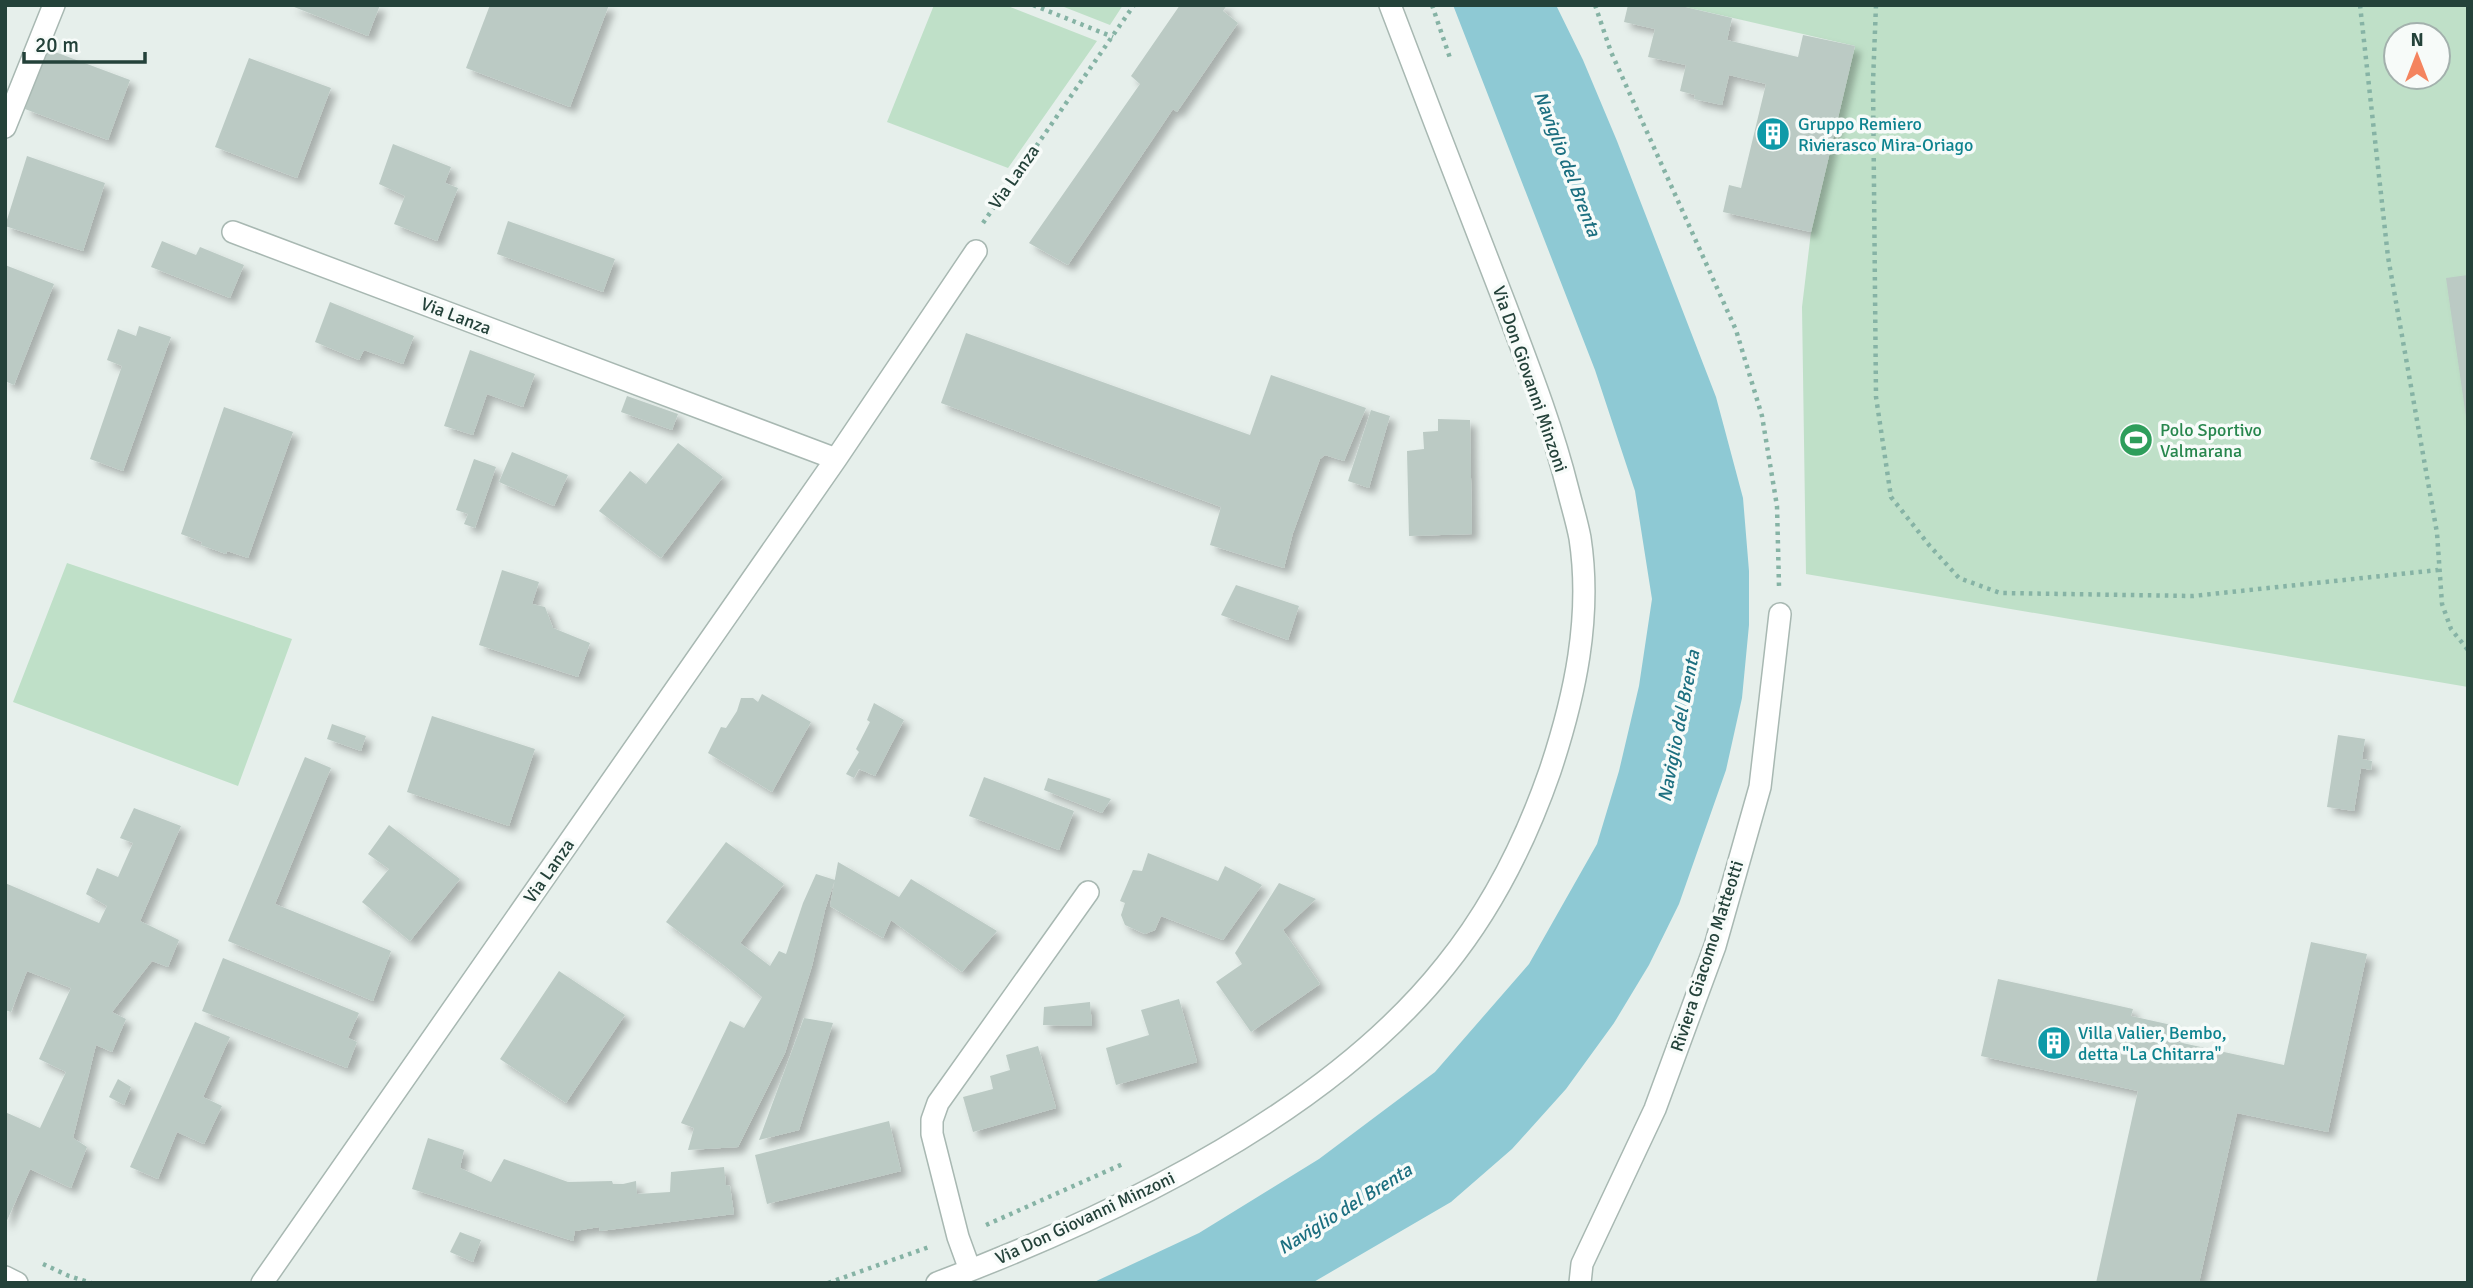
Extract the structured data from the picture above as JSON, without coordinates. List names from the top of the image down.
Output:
{
  "streets": {
    "street": ["Via Lanza", "Via Don Giovanni Minzoni", "Riviera Giacomo Matteotti"]
  },
  "water": ["Naviglio del Brenta"],
  "places": {
    "building": ["Gruppo Remiero Rivierasco Mira-Oriago", "Villa Valier, Bembo, detta \"La Chitarra\""],
    "sports": ["Polo Sportivo Valmarana"]
  },
  "scale_bar": "20 m",
  "north": "top"
}
